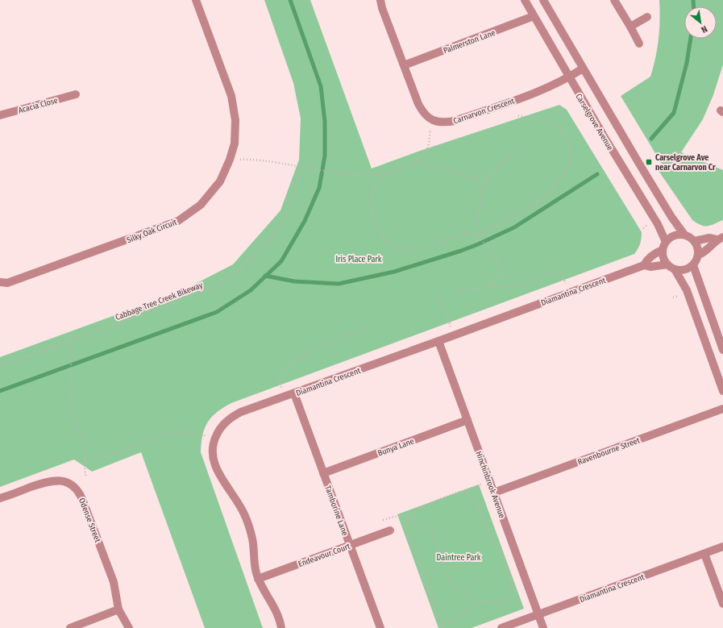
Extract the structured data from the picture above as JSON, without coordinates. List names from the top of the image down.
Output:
{
  "streets": {
    "street": [
      "Palmerston Lane",
      "Acacia Close",
      "Carnarvon Crescent",
      "Carselgrove Avenue",
      "Silky Oak Circuit",
      "Diamantina Crescent",
      "Bunya Lane",
      "Ravenbourne Street",
      "Hinchinbrook Avenue",
      "Tamborine Lane",
      "Odense Street",
      "Endeavour Court"
    ],
    "path": ["Cabbage Tree Creek Bikeway"]
  },
  "crossings": [
    ["Palmerston Lane", "Carselgrove Avenue"],
    ["Carnarvon Crescent", "Carselgrove Avenue"],
    ["Carselgrove Avenue", "Diamantina Crescent"],
    ["Diamantina Crescent", "Hinchinbrook Avenue"],
    ["Diamantina Crescent", "Tamborine Lane"],
    ["Diamantina Crescent", "Endeavour Court"],
    ["Bunya Lane", "Hinchinbrook Avenue"],
    ["Bunya Lane", "Tamborine Lane"],
    ["Ravenbourne Street", "Hinchinbrook Avenue"],
    ["Tamborine Lane", "Endeavour Court"]
  ],
  "parks": ["Iris Place Park", "Daintree Park"],
  "places": {
    "transit": ["Carselgrove Ave near Carnarvon Cr"]
  },
  "north": "bottom right"
}
